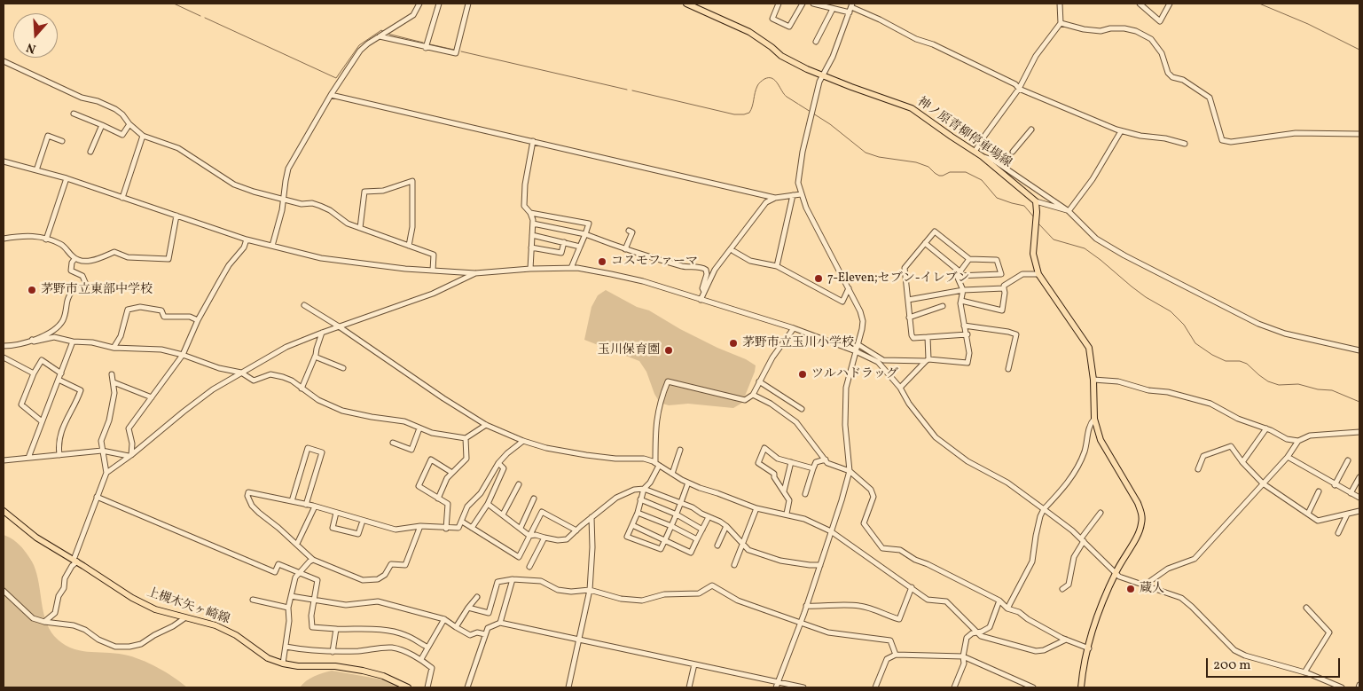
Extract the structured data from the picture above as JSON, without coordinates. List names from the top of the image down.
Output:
{
  "streets": {
    "main road": ["神ノ原青柳停車場線", "上槻木矢ヶ崎線"]
  },
  "places": [
    "コスモファーマ",
    "7-Eleven;セブン-イレブン",
    "茅野市立東部中学校",
    "茅野市立玉川小学校",
    "玉川保育園",
    "ツルハドラッグ",
    "蔵人"
  ],
  "scale_bar": "200 m",
  "north": "bottom"
}
